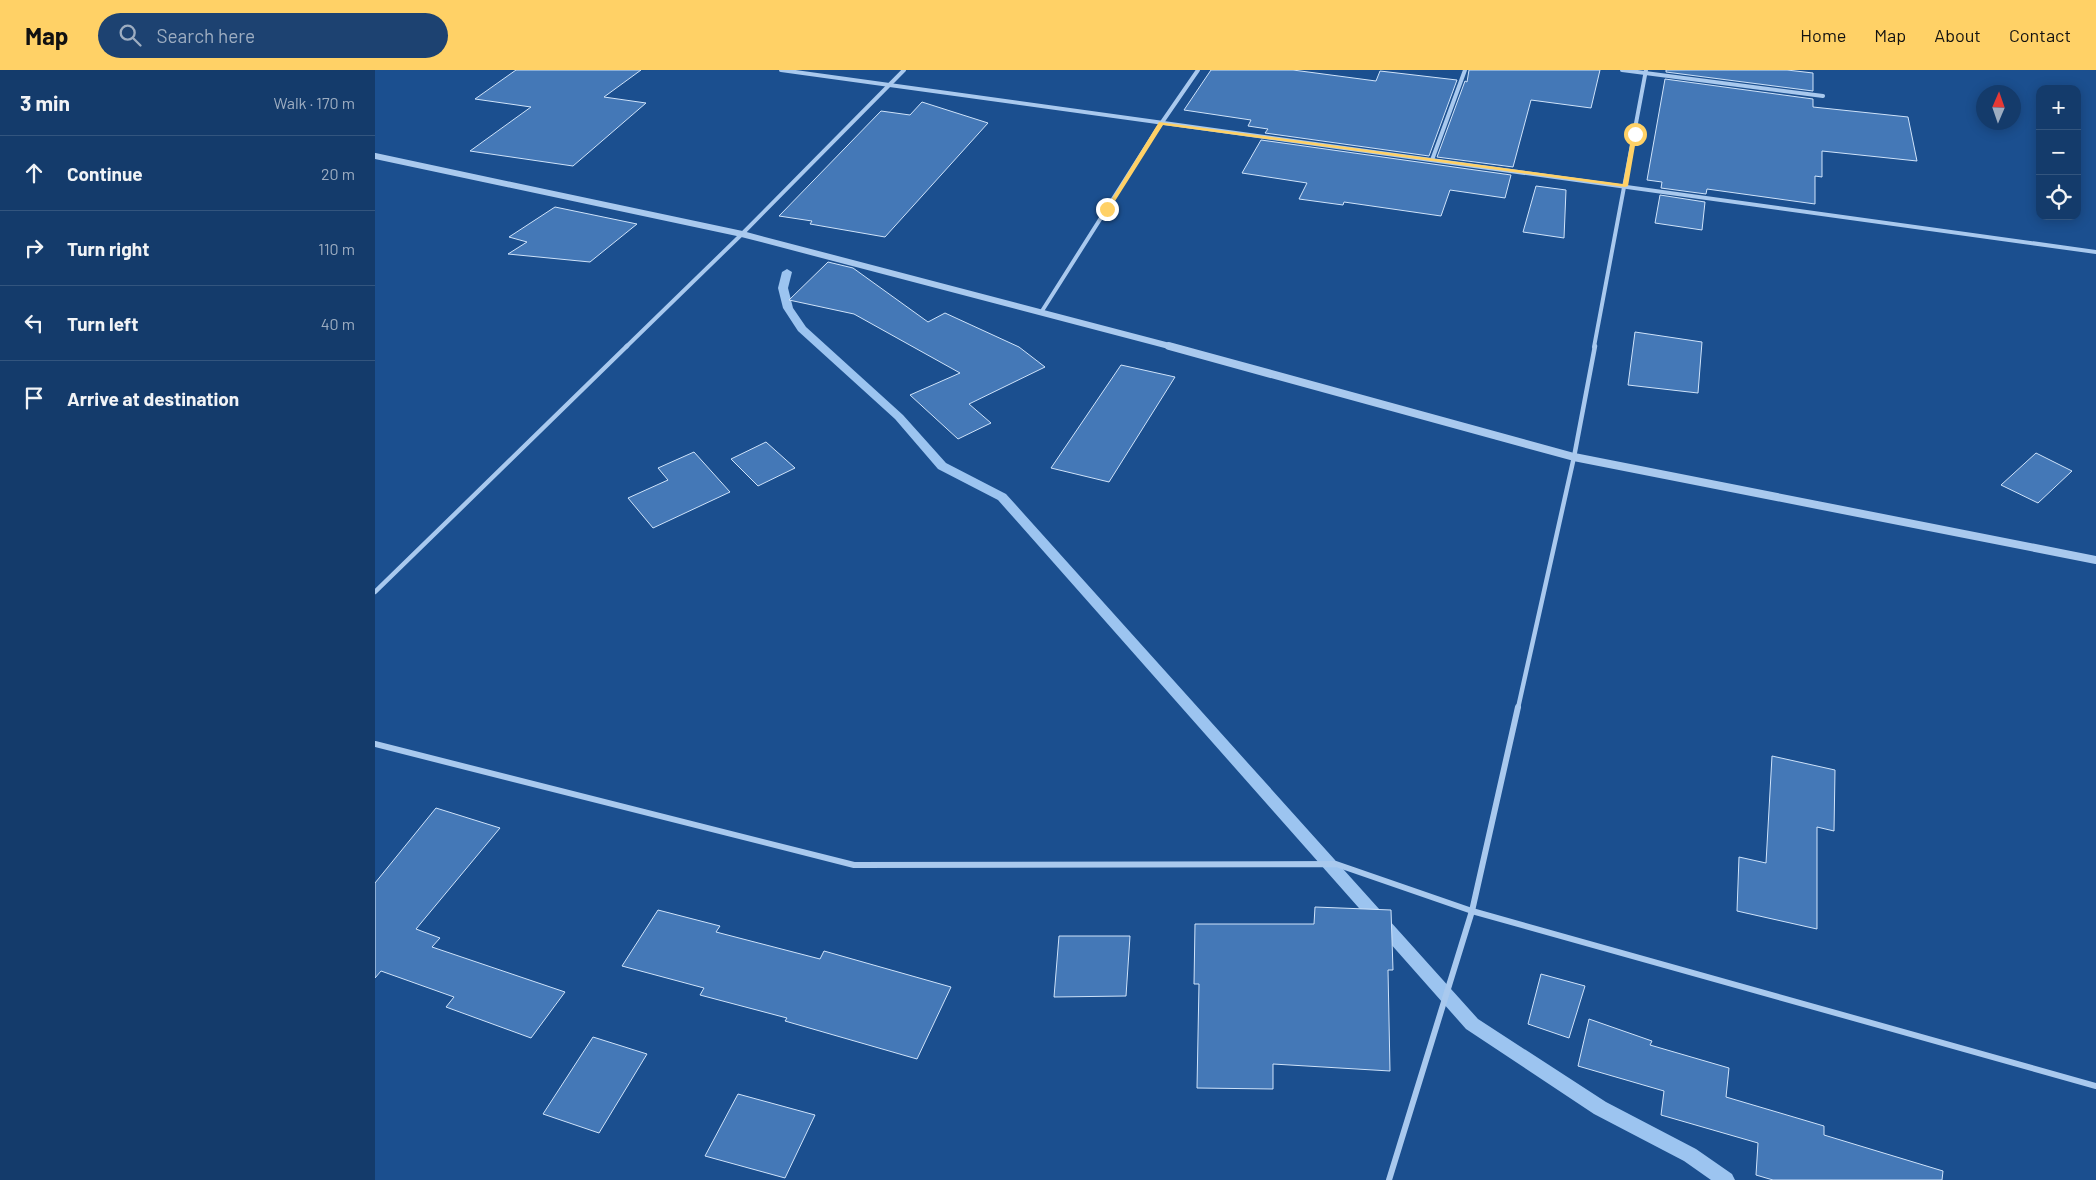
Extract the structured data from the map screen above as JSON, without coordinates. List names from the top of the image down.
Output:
{
  "north": "top",
  "page": {
    "header": "Map",
    "search": "Search here",
    "nav": [
      "Home",
      "Map",
      "About",
      "Contact"
    ],
    "heading": ["3 min", "Walk · 170 m"],
    "map_buttons": ["+", "−"],
    "list": [
      ["Continue", "20 m"],
      ["Turn right", "110 m"],
      ["Turn left", "40 m"],
      "Arrive at destination"
    ]
  }
}
